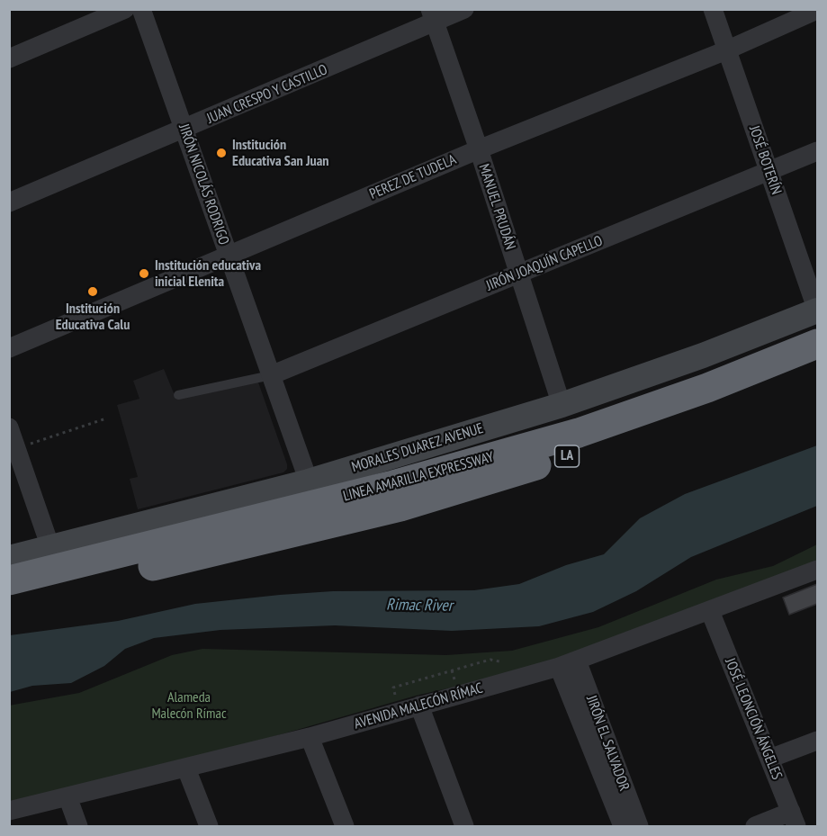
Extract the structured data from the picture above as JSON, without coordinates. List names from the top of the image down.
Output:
{
  "streets": {
    "highway": ["LA", "LINEA AMARILLA EXPRESSWAY"],
    "main road": ["MORALES DUAREZ AVENUE"],
    "street": [
      "JUAN CRESPO Y CASTILLO",
      "JOSÉ BOTERÍN",
      "PEREZ DE TUDELA",
      "JIRÓN NICOLÁS RODRIGO",
      "MANUEL PRUDÁN",
      "JIRÓN JOAQUÍN CAPELLO",
      "AVENIDA MALECÓN RÍMAC",
      "JOSÉ LEONCIÓN ÁNGELES",
      "JIRÓN EL SALVADOR"
    ]
  },
  "crossings": [
    ["JUAN CRESPO Y CASTILLO", "JIRÓN NICOLÁS RODRIGO"],
    ["JUAN CRESPO Y CASTILLO", "MANUEL PRUDÁN"],
    ["JOSÉ BOTERÍN", "PEREZ DE TUDELA"],
    ["JOSÉ BOTERÍN", "JIRÓN JOAQUÍN CAPELLO"],
    ["JOSÉ BOTERÍN", "MORALES DUAREZ AVENUE"],
    ["PEREZ DE TUDELA", "JIRÓN NICOLÁS RODRIGO"],
    ["PEREZ DE TUDELA", "MANUEL PRUDÁN"],
    ["JIRÓN NICOLÁS RODRIGO", "JIRÓN JOAQUÍN CAPELLO"],
    ["JIRÓN NICOLÁS RODRIGO", "MORALES DUAREZ AVENUE"],
    ["MANUEL PRUDÁN", "JIRÓN JOAQUÍN CAPELLO"],
    ["MANUEL PRUDÁN", "MORALES DUAREZ AVENUE"],
    ["AVENIDA MALECÓN RÍMAC", "JOSÉ LEONCIÓN ÁNGELES"],
    ["AVENIDA MALECÓN RÍMAC", "JIRÓN EL SALVADOR"]
  ],
  "water": ["Rimac River"],
  "parks": ["Alameda Malecón Rímac"],
  "places": ["Institución Educativa San Juan", "Institución educativa inicial Elenita", "Institución Educativa Calu"]
}
